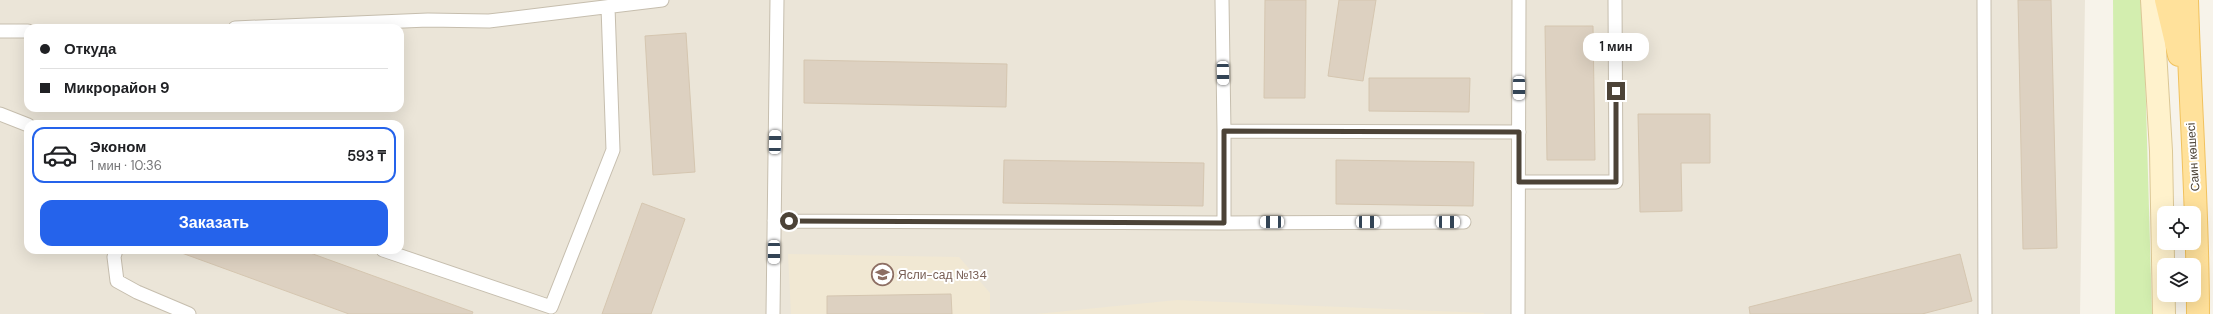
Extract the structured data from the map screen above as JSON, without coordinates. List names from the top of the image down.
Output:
{
  "streets": {
    "main road": ["Саин көшесі"]
  },
  "places": {
    "school or university": ["Ясли-сад №134"]
  },
  "page": {
    "banner": ["Откуда", "Микрорайон 9"],
    "bubble": "1 мин",
    "list": [
      {
        "name": "Эконом",
        "note": "1 мин · 10:36",
        "value": "593 ₸"
      }
    ],
    "buttons": "Заказать"
  }
}
